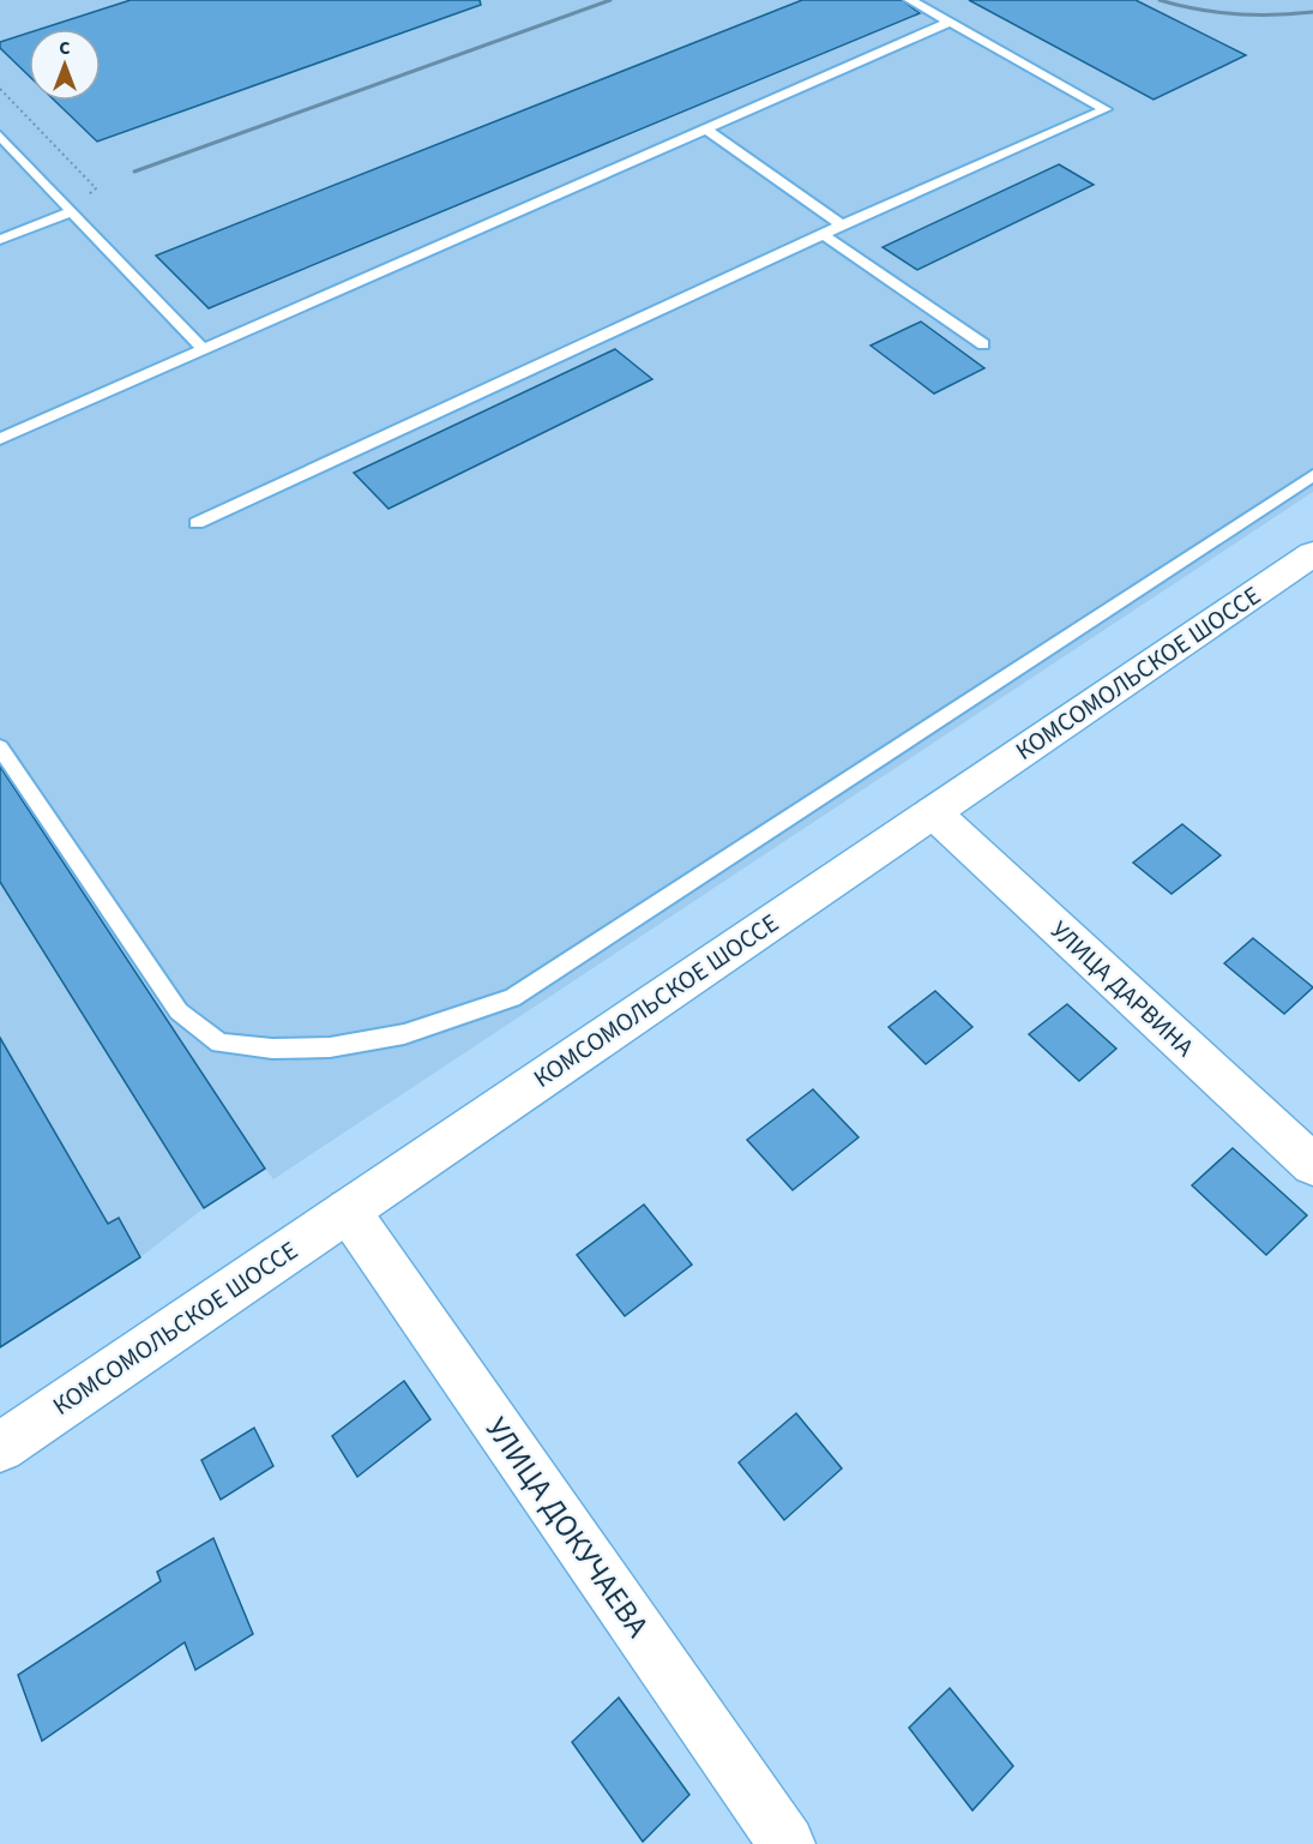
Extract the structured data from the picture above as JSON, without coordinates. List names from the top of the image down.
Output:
{
  "streets": {
    "main road": ["КОМСОМОЛЬСКОЕ ШОССЕ", "УЛИЦА ДАРВИНА", "УЛИЦА ДОКУЧАЕВА"]
  },
  "crossings": [
    ["КОМСОМОЛЬСКОЕ ШОССЕ", "УЛИЦА ДАРВИНА"],
    ["КОМСОМОЛЬСКОЕ ШОССЕ", "УЛИЦА ДОКУЧАЕВА"]
  ],
  "north": "top"
}
